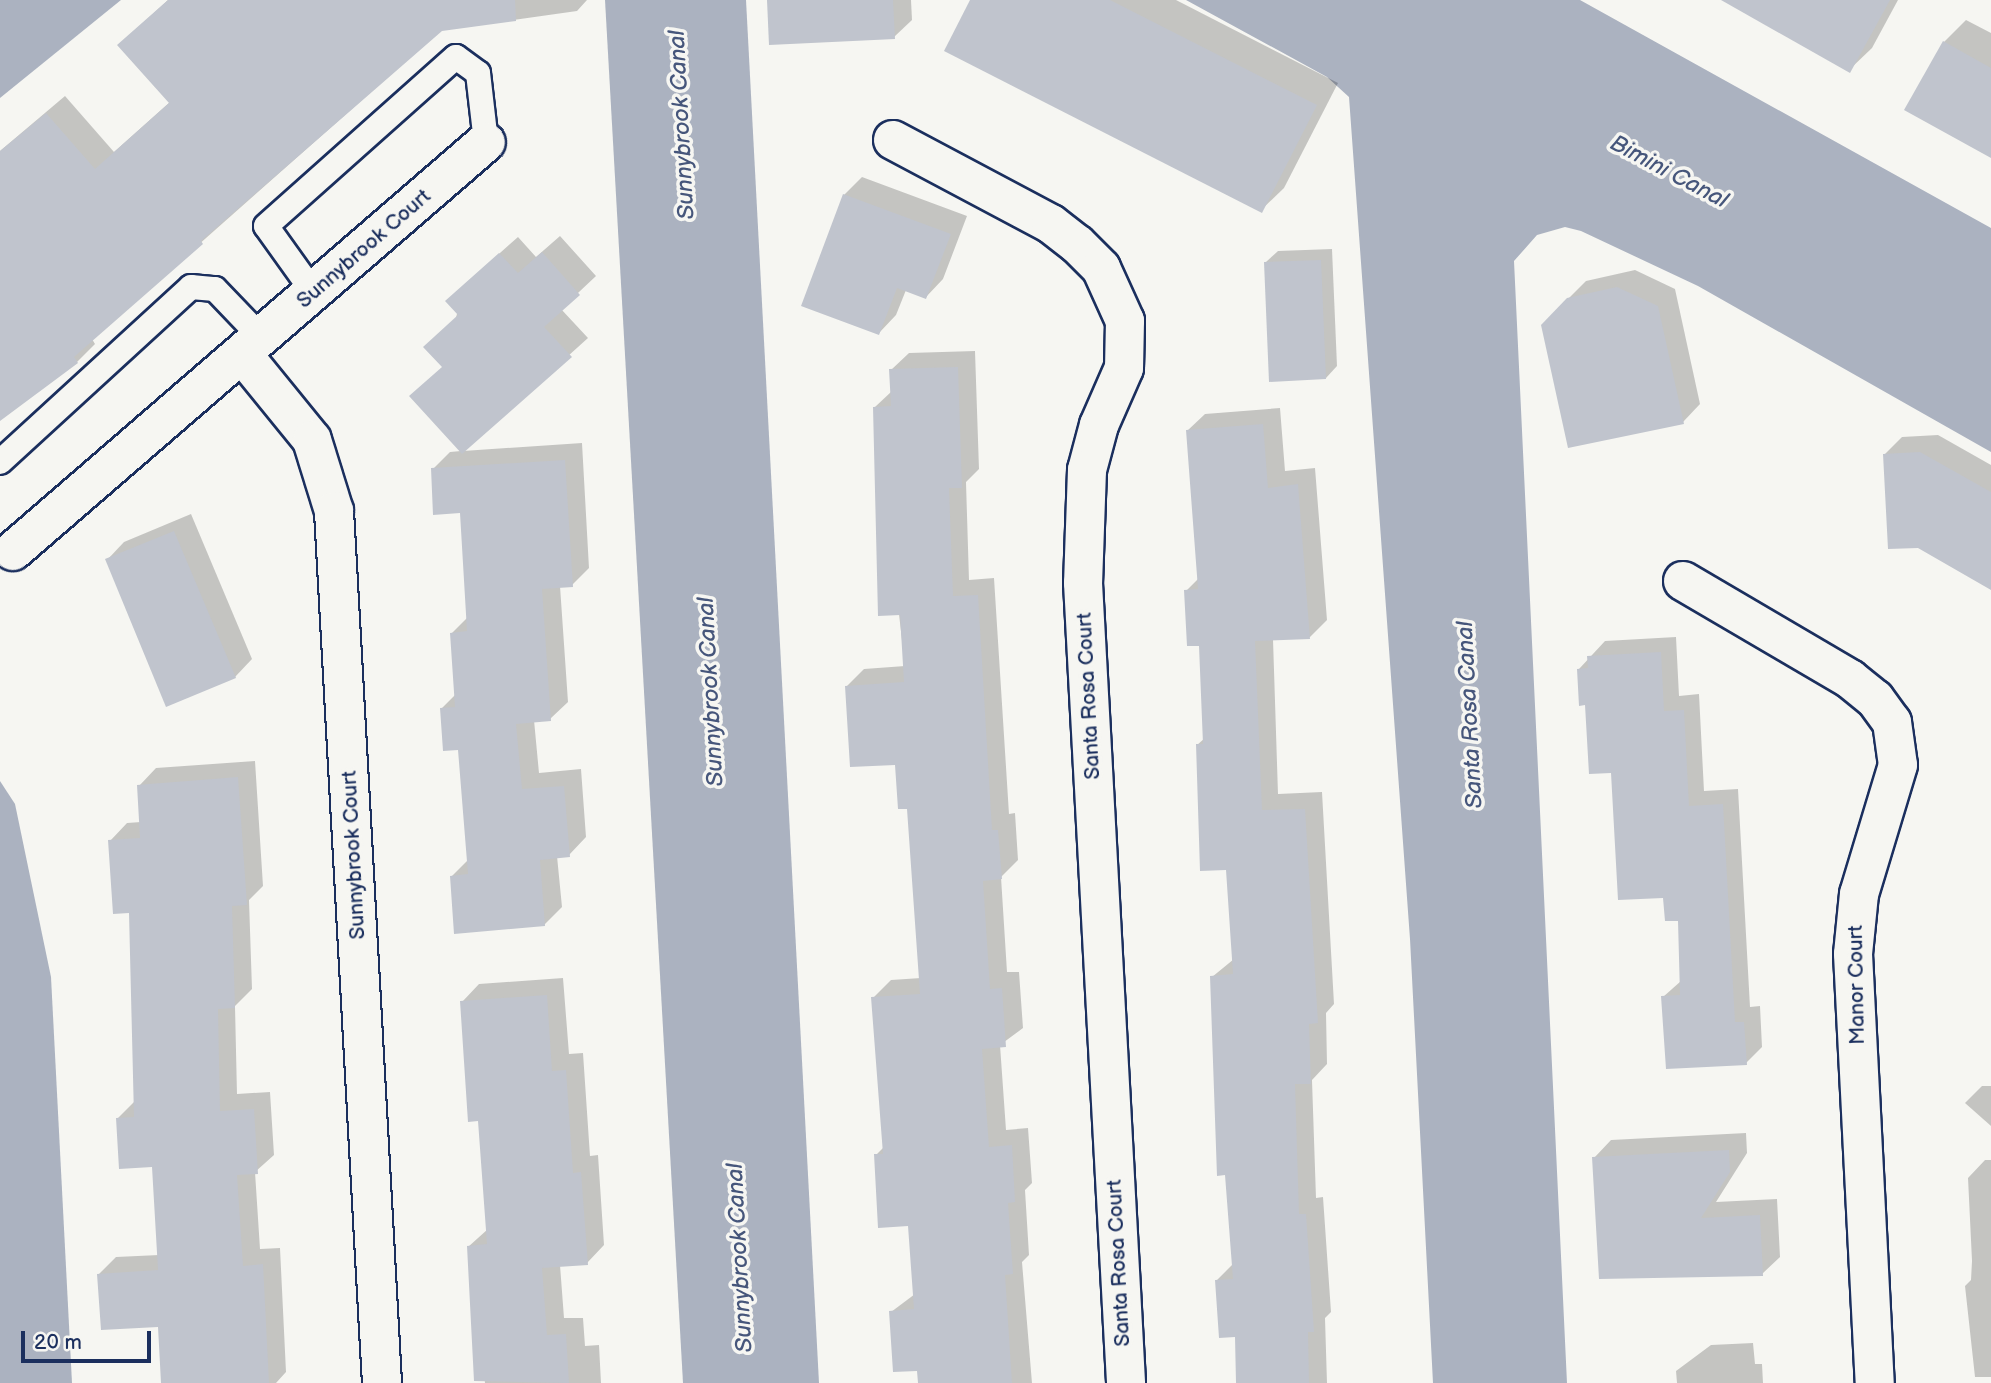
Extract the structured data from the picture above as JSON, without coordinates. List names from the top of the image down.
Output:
{
  "streets": {
    "street": ["Sunnybrook Court", "Santa Rosa Court", "Manor Court"]
  },
  "water": ["Sunnybrook Canal", "Bimini Canal", "Santa Rosa Canal"],
  "scale_bar": "20 m"
}
